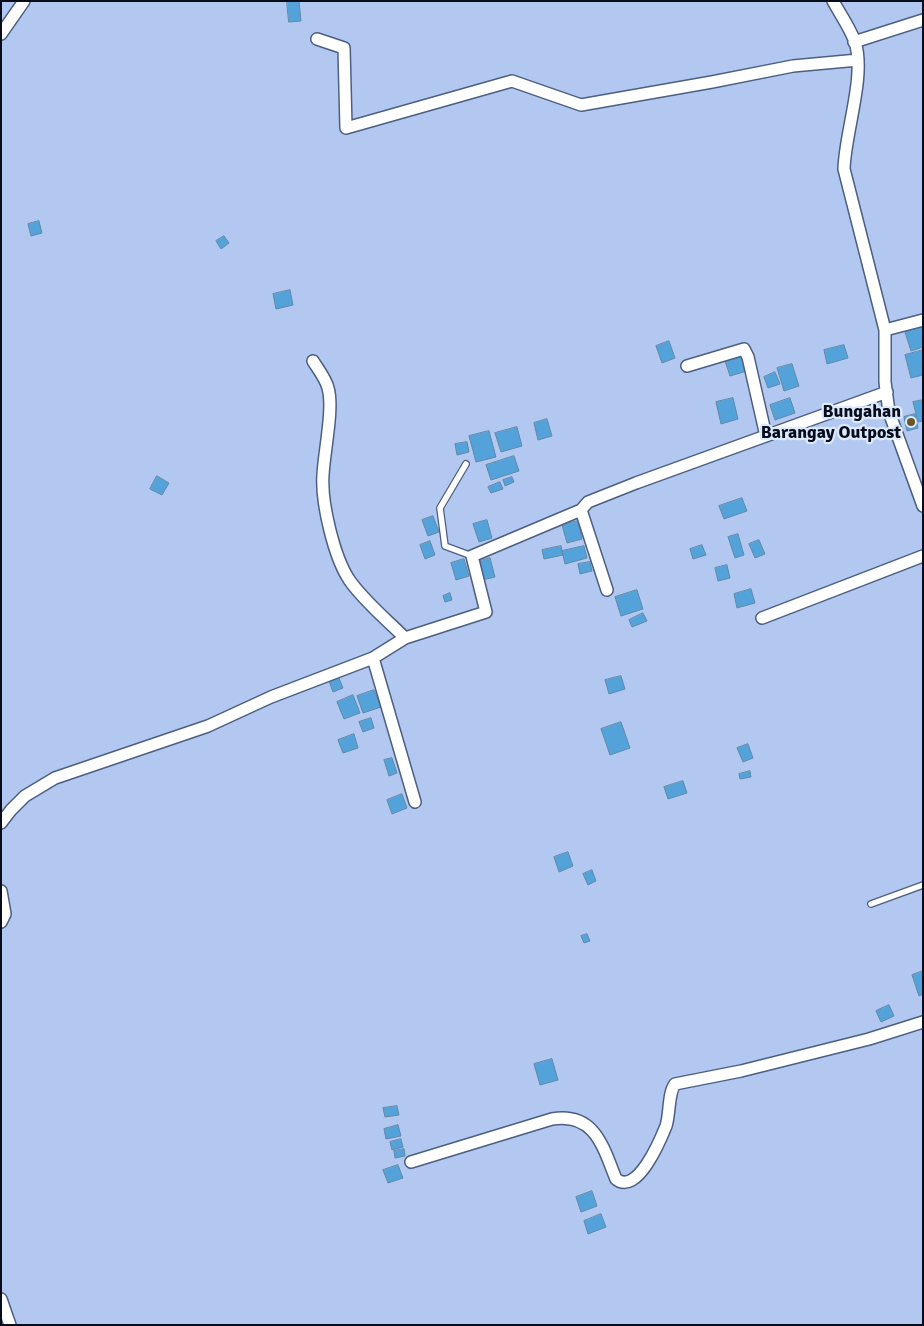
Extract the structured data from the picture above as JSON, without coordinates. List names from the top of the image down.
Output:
{
  "places": ["Bungahan Barangay Outpost"]
}
